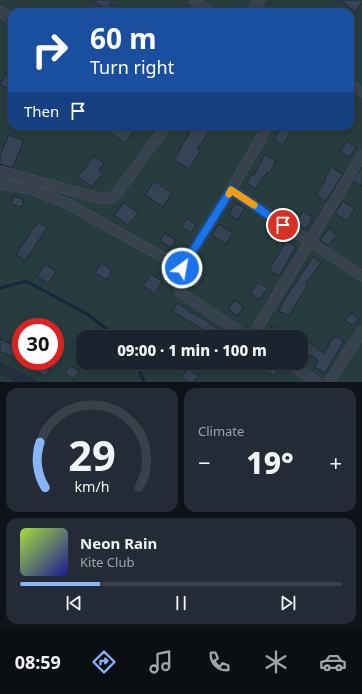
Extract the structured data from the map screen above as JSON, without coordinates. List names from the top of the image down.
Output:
{
  "page": {
    "turn": ["60 m", "Turn right"],
    "then": "Then",
    "limit": "30",
    "trip": "09:00 · 1 min · 100 m",
    "tile": "Climate",
    "heat": ["−", "19°", "+"],
    "song": ["Neon Rain", "Kite Club"],
    "tabs": "08:59",
    "gauge": ["29", "km/h"]
  }
}
